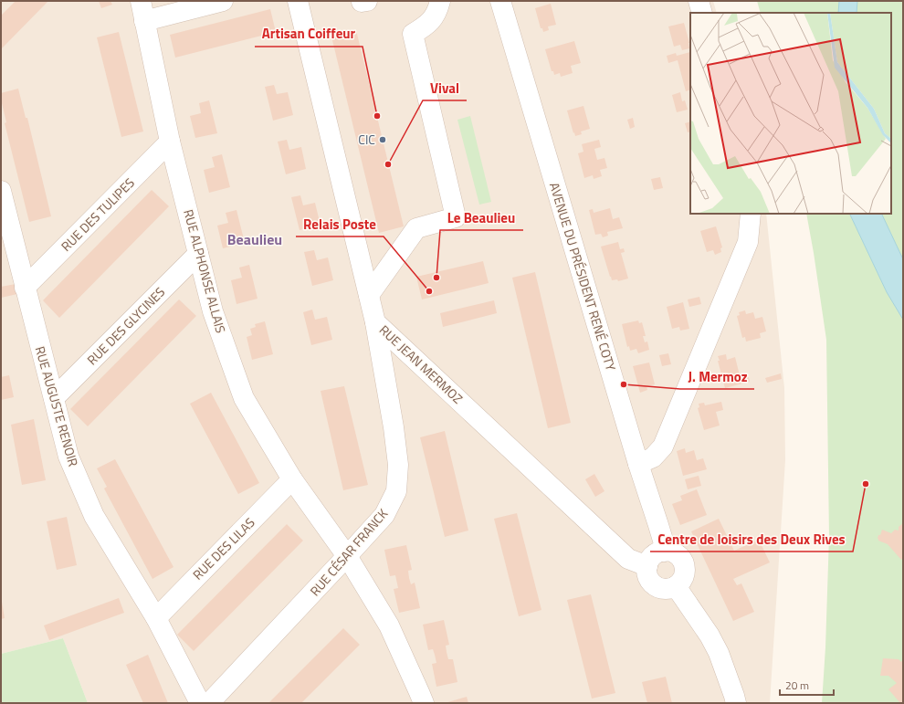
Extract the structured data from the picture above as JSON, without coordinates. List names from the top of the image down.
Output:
{
  "streets": {
    "street": [
      "RUE DES TULIPES",
      "RUE ALPHONSE ALLAIS",
      "AVENUE DU PRÉSIDENT RENÉ COTY",
      "RUE DES GLYCINES",
      "RUE JEAN MERMOZ",
      "RUE AUGUSTE RENOIR",
      "RUE DES LILAS",
      "RUE CÉSAR FRANCK"
    ]
  },
  "crossings": [
    ["RUE DES TULIPES", "RUE ALPHONSE ALLAIS"],
    ["RUE DES TULIPES", "RUE AUGUSTE RENOIR"],
    ["RUE ALPHONSE ALLAIS", "RUE DES GLYCINES"],
    ["RUE ALPHONSE ALLAIS", "RUE DES LILAS"],
    ["RUE ALPHONSE ALLAIS", "RUE CÉSAR FRANCK"],
    ["AVENUE DU PRÉSIDENT RENÉ COTY", "RUE JEAN MERMOZ"],
    ["RUE DES GLYCINES", "RUE AUGUSTE RENOIR"],
    ["RUE JEAN MERMOZ", "RUE CÉSAR FRANCK"],
    ["RUE AUGUSTE RENOIR", "RUE DES LILAS"]
  ],
  "districts": ["Beaulieu"],
  "places": [
    "Artisan Coiffeur",
    "CIC",
    "Vival",
    "Le Beaulieu",
    "Relais Poste",
    "J. Mermoz",
    "Centre de loisirs des Deux Rives"
  ],
  "scale_bar": "20 m"
}
